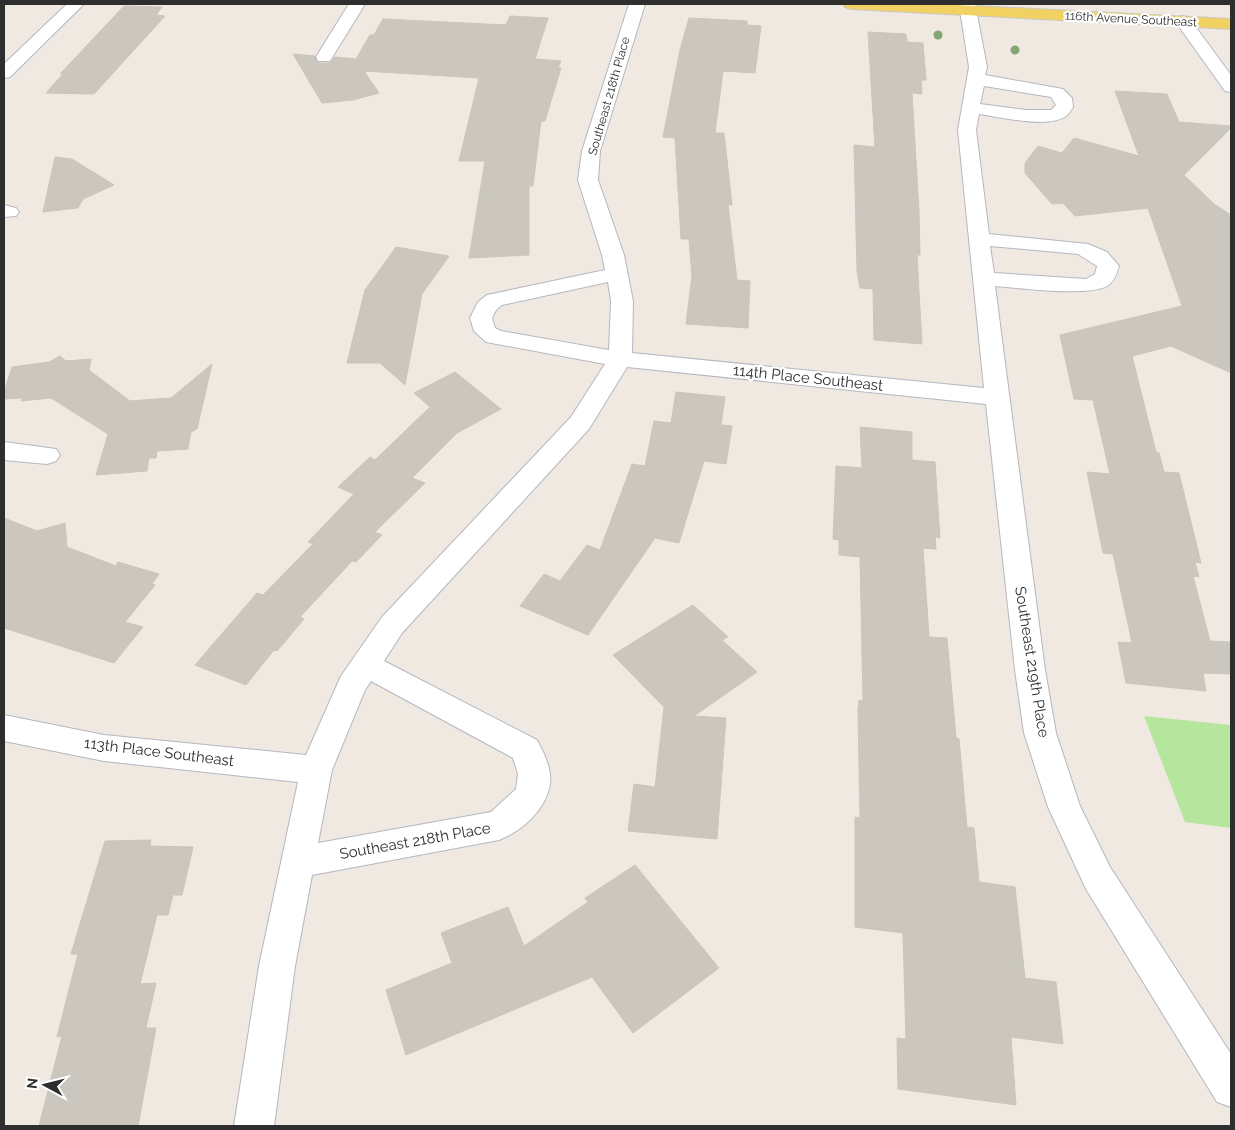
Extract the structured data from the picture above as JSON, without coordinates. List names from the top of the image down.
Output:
{
  "streets": {
    "main road": ["116th Avenue Southeast"],
    "street": [
      "Southeast 218th Place",
      "114th Place Southeast",
      "Southeast 219th Place",
      "113th Place Southeast"
    ]
  },
  "crossings": [
    ["116th Avenue Southeast", "Southeast 219th Place"],
    ["Southeast 218th Place", "114th Place Southeast"],
    ["114th Place Southeast", "Southeast 219th Place"]
  ],
  "north": "left"
}
